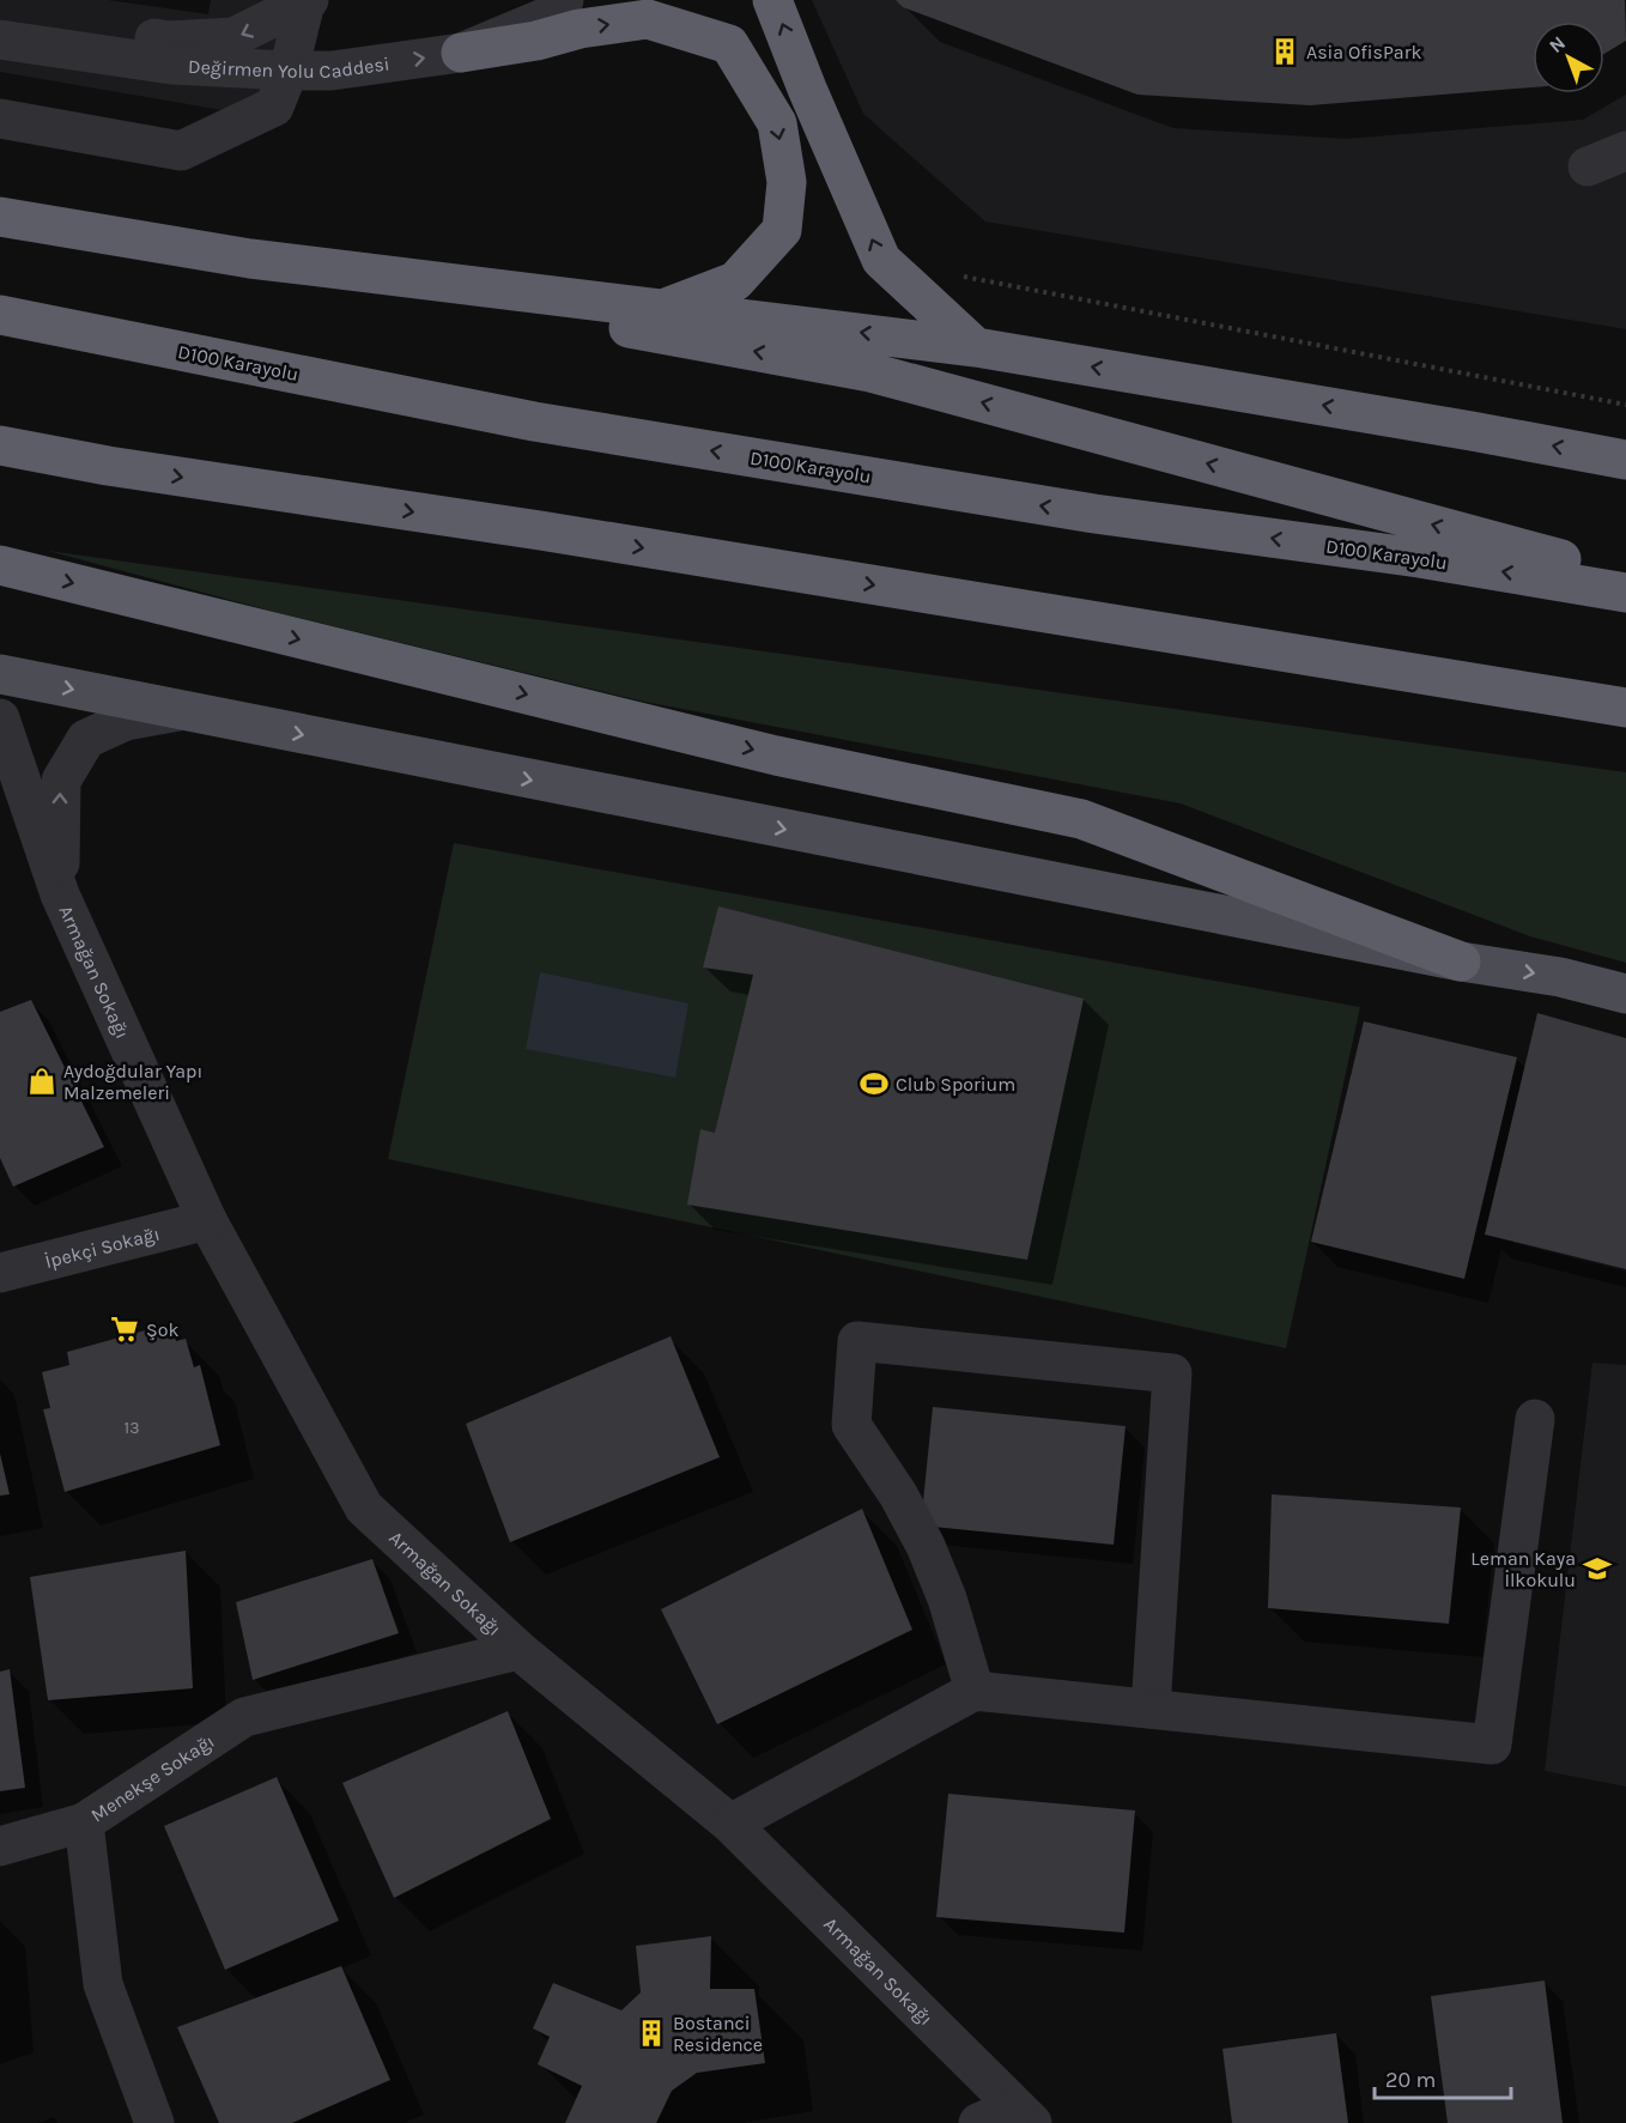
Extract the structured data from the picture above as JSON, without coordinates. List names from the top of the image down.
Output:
{
  "streets": {
    "highway": ["D100 Karayolu"],
    "street": [
      "Değirmen Yolu Caddesi",
      "Armağan Sokağı",
      "İpekçi Sokağı",
      "Menekşe Sokağı"
    ]
  },
  "crossings": [
    ["Armağan Sokağı", "İpekçi Sokağı"],
    ["Armağan Sokağı", "Menekşe Sokağı"]
  ],
  "places": {
    "building": ["Asia OfisPark", "Bostanci Residence"],
    "shop": ["Aydoğdular Yapı Malzemeleri"],
    "sports": ["Club Sporium"],
    "supermarket": ["Şok"],
    "school or university": ["Leman Kaya İlkokulu"]
  },
  "house_numbers": ["13"],
  "scale_bar": "20 m",
  "north": "top left"
}
